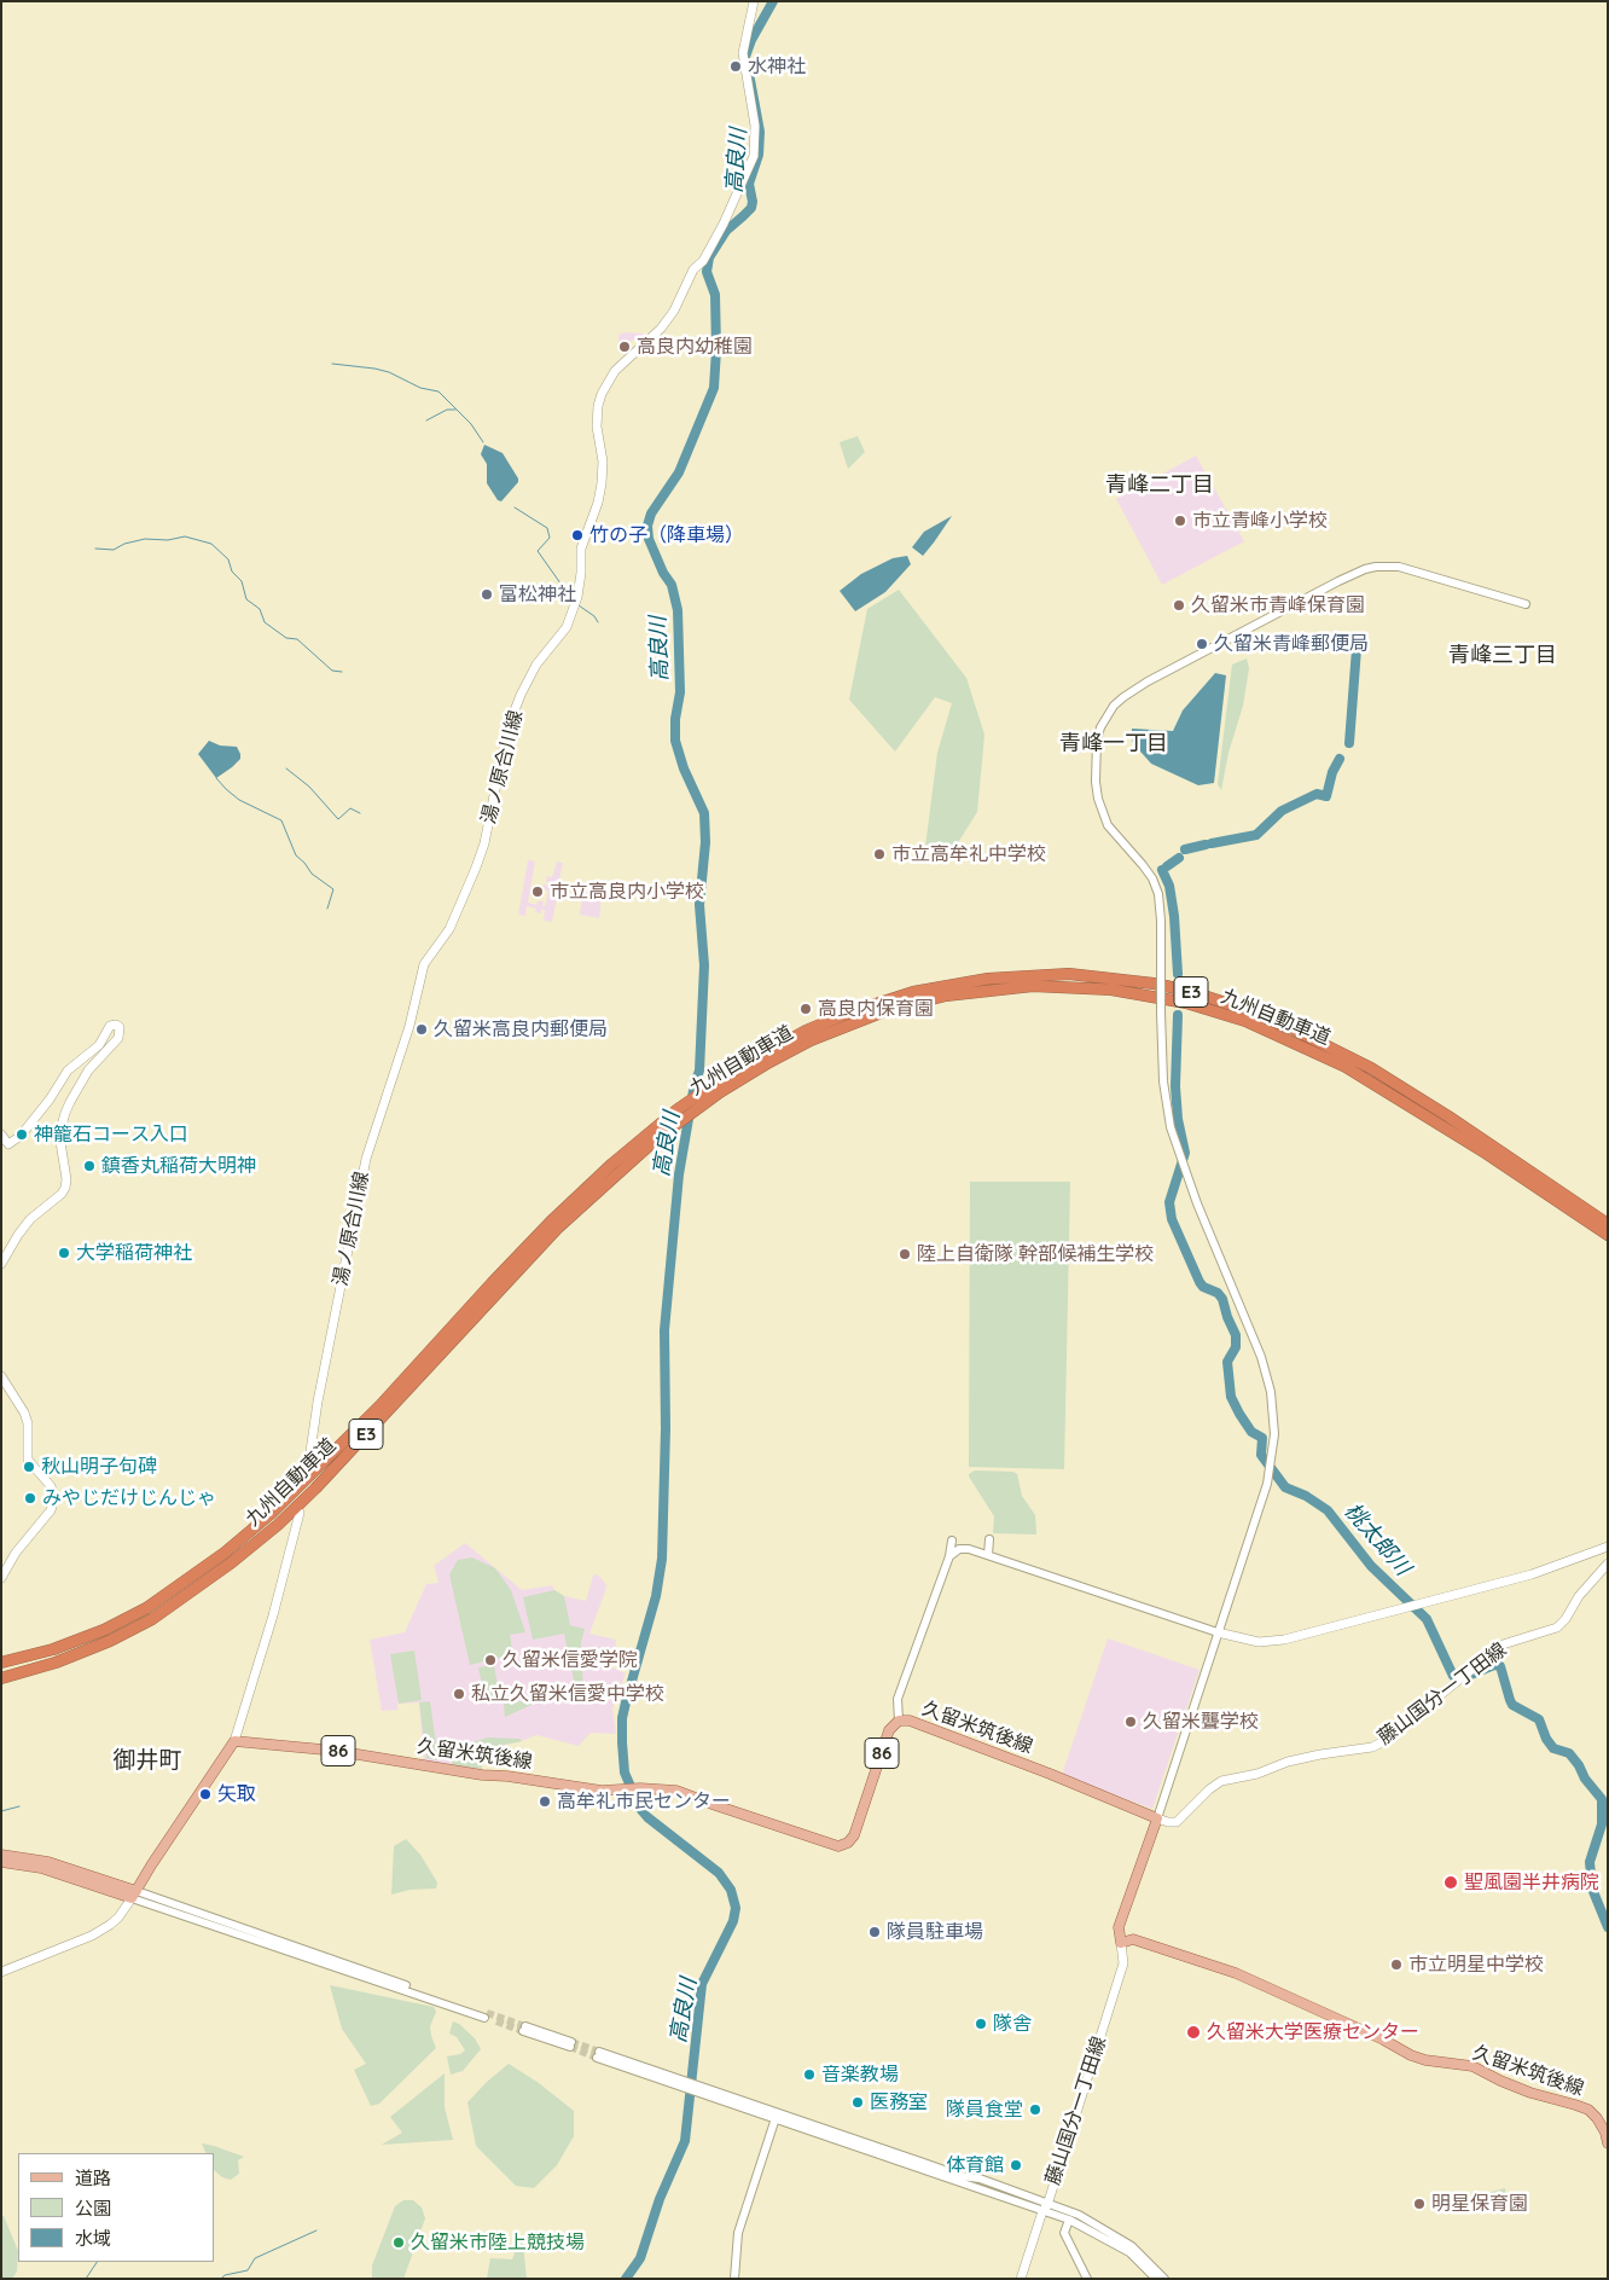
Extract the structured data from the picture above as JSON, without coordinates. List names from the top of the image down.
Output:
{
  "streets": {
    "highway": ["E3", "九州自動車道"],
    "main road": [
      "湯ノ原合川線",
      "藤山国分一丁田線",
      "久留米筑後線",
      "86"
    ]
  },
  "crossings": [
    ["藤山国分一丁田線", "久留米筑後線"]
  ],
  "districts": [
    "青峰二丁目",
    "青峰三丁目",
    "青峰一丁目",
    "御井町"
  ],
  "water": ["高良川", "桃太郎川"],
  "places": [
    "水神社",
    "高良内幼稚園",
    "市立青峰小学校",
    "竹の子（降車場）",
    "富松神社",
    "久留米市青峰保育園",
    "久留米青峰郵便局",
    "市立高牟礼中学校",
    "市立高良内小学校",
    "高良内保育園",
    "久留米高良内郵便局",
    "神籠石コース入口",
    "鎮香丸稲荷大明神",
    "大学稲荷神社",
    "陸上自衛隊 幹部候補生学校",
    "秋山明子句碑",
    "みやじだけじんじゃ",
    "久留米信愛学院",
    "私立久留米信愛中学校",
    "久留米聾学校",
    "矢取",
    "高牟礼市民センター",
    "聖風園半井病院",
    "隊員駐車場",
    "市立明星中学校",
    "隊舎",
    "久留米大学医療センター",
    "音楽教場",
    "医務室",
    "隊員食堂",
    "体育館",
    "明星保育園",
    "久留米市陸上競技場"
  ],
  "legend": ["道路", "公園", "水域"]
}
